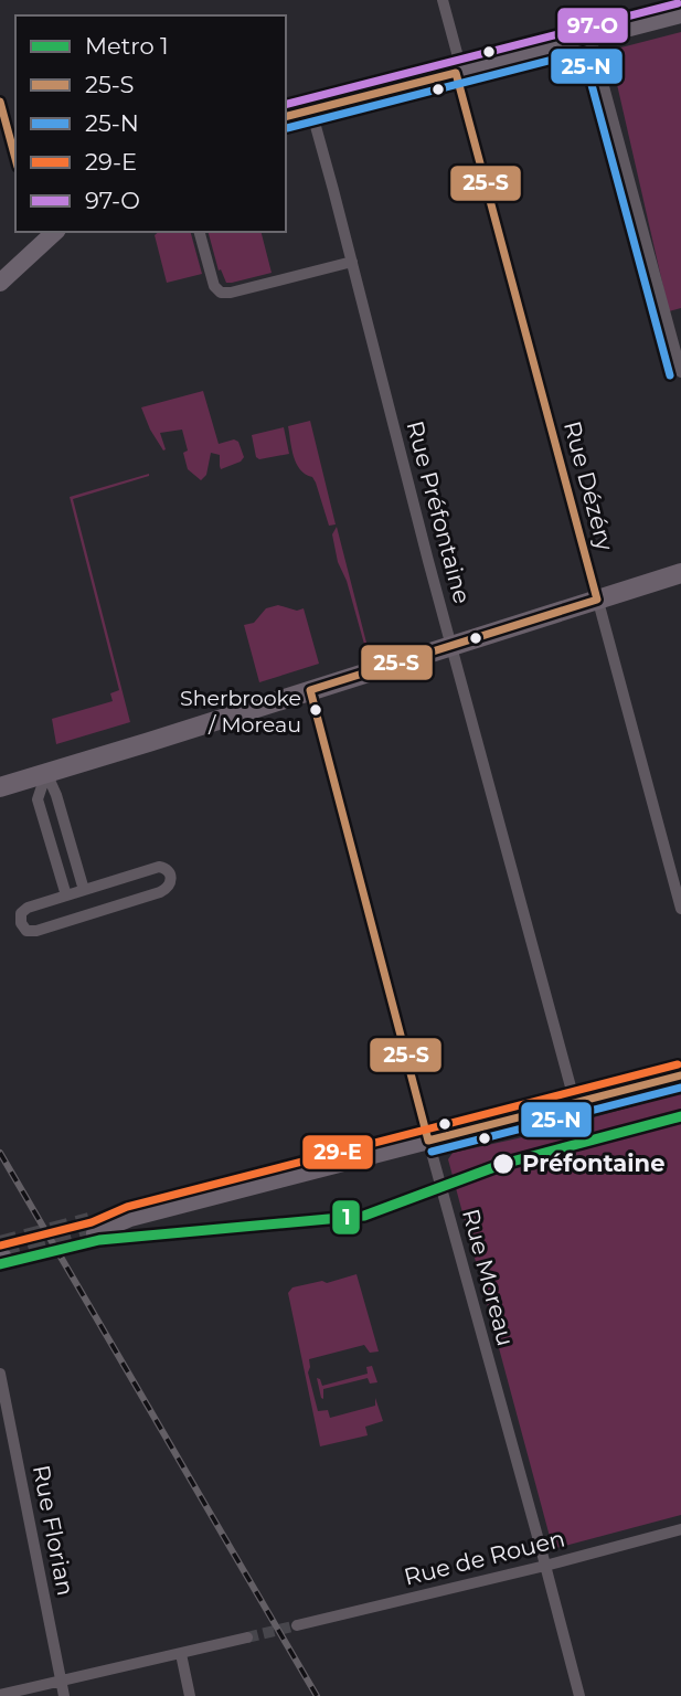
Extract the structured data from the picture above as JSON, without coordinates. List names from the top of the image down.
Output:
{
  "streets": {
    "street": [
      "Rue Dézéry",
      "Rue Préfontaine",
      "Rue Moreau",
      "Rue Florian",
      "Rue de Rouen"
    ]
  },
  "crossings": [
    ["Rue Moreau", "Rue de Rouen"]
  ],
  "places": ["Sherbrooke / Moreau", "Préfontaine"],
  "lines": [
    "transit line 97-O",
    "transit line 25-N",
    "transit line 25-S",
    "transit line 29-E",
    "metro line 1"
  ],
  "legend": [
    "Metro 1",
    "25-S",
    "25-N",
    "29-E",
    "97-O"
  ]
}
